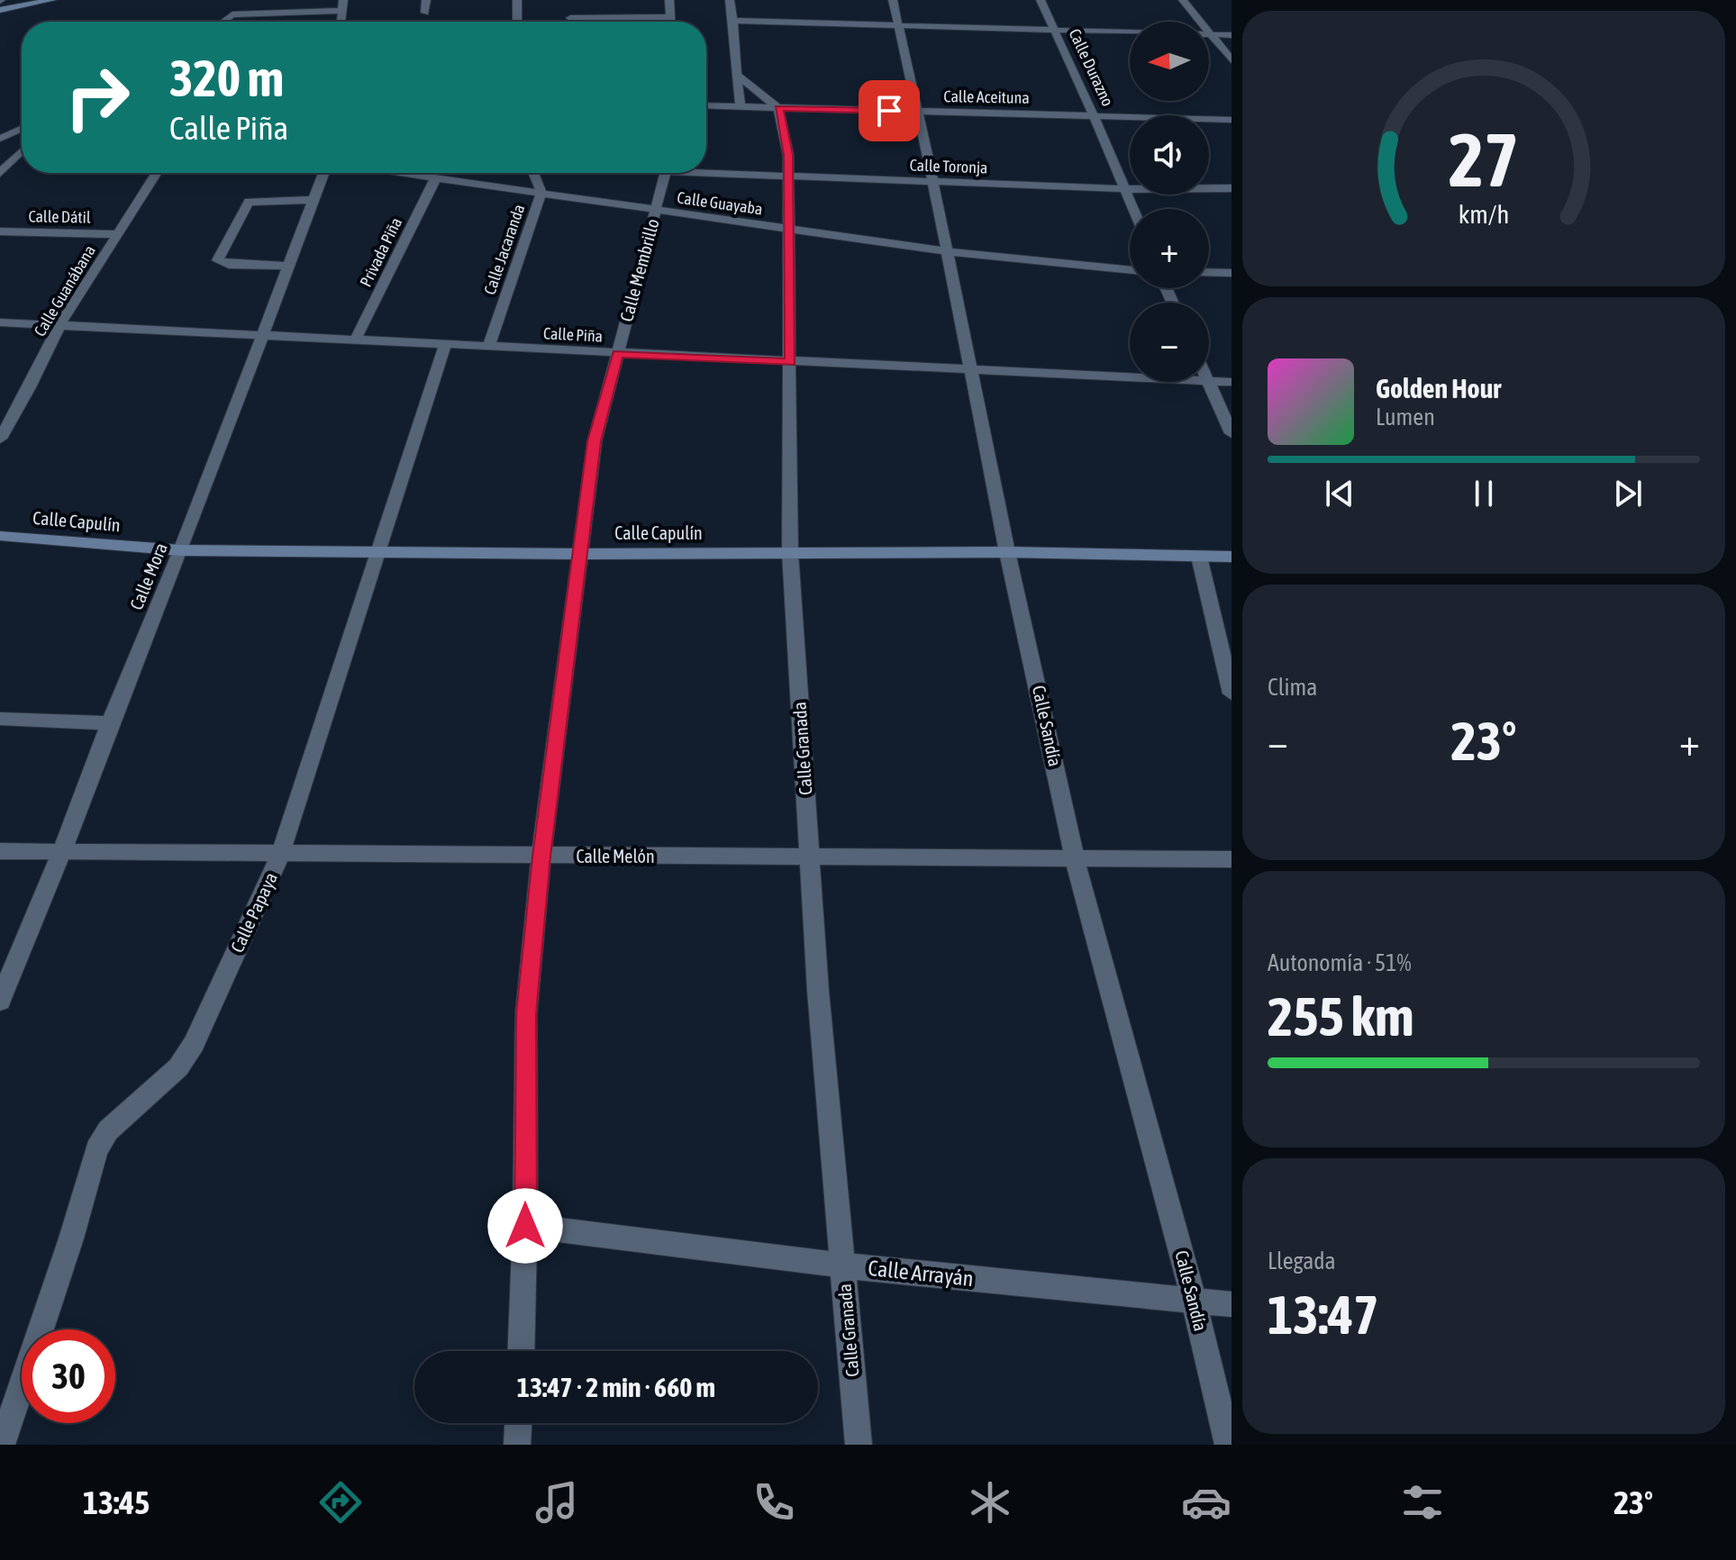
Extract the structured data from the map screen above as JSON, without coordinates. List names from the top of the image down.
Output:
{
  "streets": {
    "street": [
      "Calle Durazno",
      "Calle Aceituna",
      "Calle Toronja",
      "Calle Guayaba",
      "Calle Dátil",
      "Calle Jacaranda",
      "Privada Piña",
      "Calle Membrillo",
      "Calle Guanábana",
      "Calle Piña",
      "Calle Capulín",
      "Calle Mora",
      "Calle Sandía",
      "Calle Granada",
      "Calle Melón",
      "Calle Papaya",
      "Calle Arrayán"
    ]
  },
  "crossings": [
    ["Calle Durazno", "Calle Aceituna"],
    ["Calle Durazno", "Calle Toronja"],
    ["Calle Aceituna", "Calle Sandía"],
    ["Calle Aceituna", "Calle Granada"],
    ["Calle Toronja", "Calle Sandía"],
    ["Calle Toronja", "Calle Granada"],
    ["Calle Guayaba", "Calle Jacaranda"],
    ["Calle Guayaba", "Privada Piña"],
    ["Calle Guayaba", "Calle Membrillo"],
    ["Calle Guayaba", "Calle Sandía"],
    ["Calle Guayaba", "Calle Granada"],
    ["Calle Dátil", "Calle Guanábana"],
    ["Calle Jacaranda", "Calle Piña"],
    ["Privada Piña", "Calle Piña"],
    ["Calle Membrillo", "Calle Piña"],
    ["Calle Membrillo", "Calle Capulín"],
    ["Calle Membrillo", "Calle Melón"],
    ["Calle Membrillo", "Calle Arrayán"],
    ["Calle Guanábana", "Calle Piña"],
    ["Calle Piña", "Calle Mora"],
    ["Calle Piña", "Calle Sandía"],
    ["Calle Piña", "Calle Granada"],
    ["Calle Piña", "Calle Papaya"],
    ["Calle Capulín", "Calle Mora"],
    ["Calle Capulín", "Calle Sandía"],
    ["Calle Capulín", "Calle Granada"],
    ["Calle Capulín", "Calle Papaya"],
    ["Calle Mora", "Calle Melón"],
    ["Calle Sandía", "Calle Melón"],
    ["Calle Sandía", "Calle Arrayán"],
    ["Calle Granada", "Calle Melón"],
    ["Calle Granada", "Calle Arrayán"],
    ["Calle Melón", "Calle Papaya"]
  ],
  "north": "left",
  "page": {
    "map_buttons": ["+", "−"],
    "turn": ["320 m", "Calle Piña"],
    "song": ["Golden Hour", "Lumen"],
    "tile": [
      "Clima",
      ["Autonomía · 51%", "255 km"],
      ["Llegada", "13:47"]
    ],
    "heat": ["−", "23°", "+"],
    "limit": "30",
    "trip": "13:47 · 2 min · 660 m",
    "tabs": ["13:45", "23°"],
    "gauge": ["27", "km/h"]
  }
}
